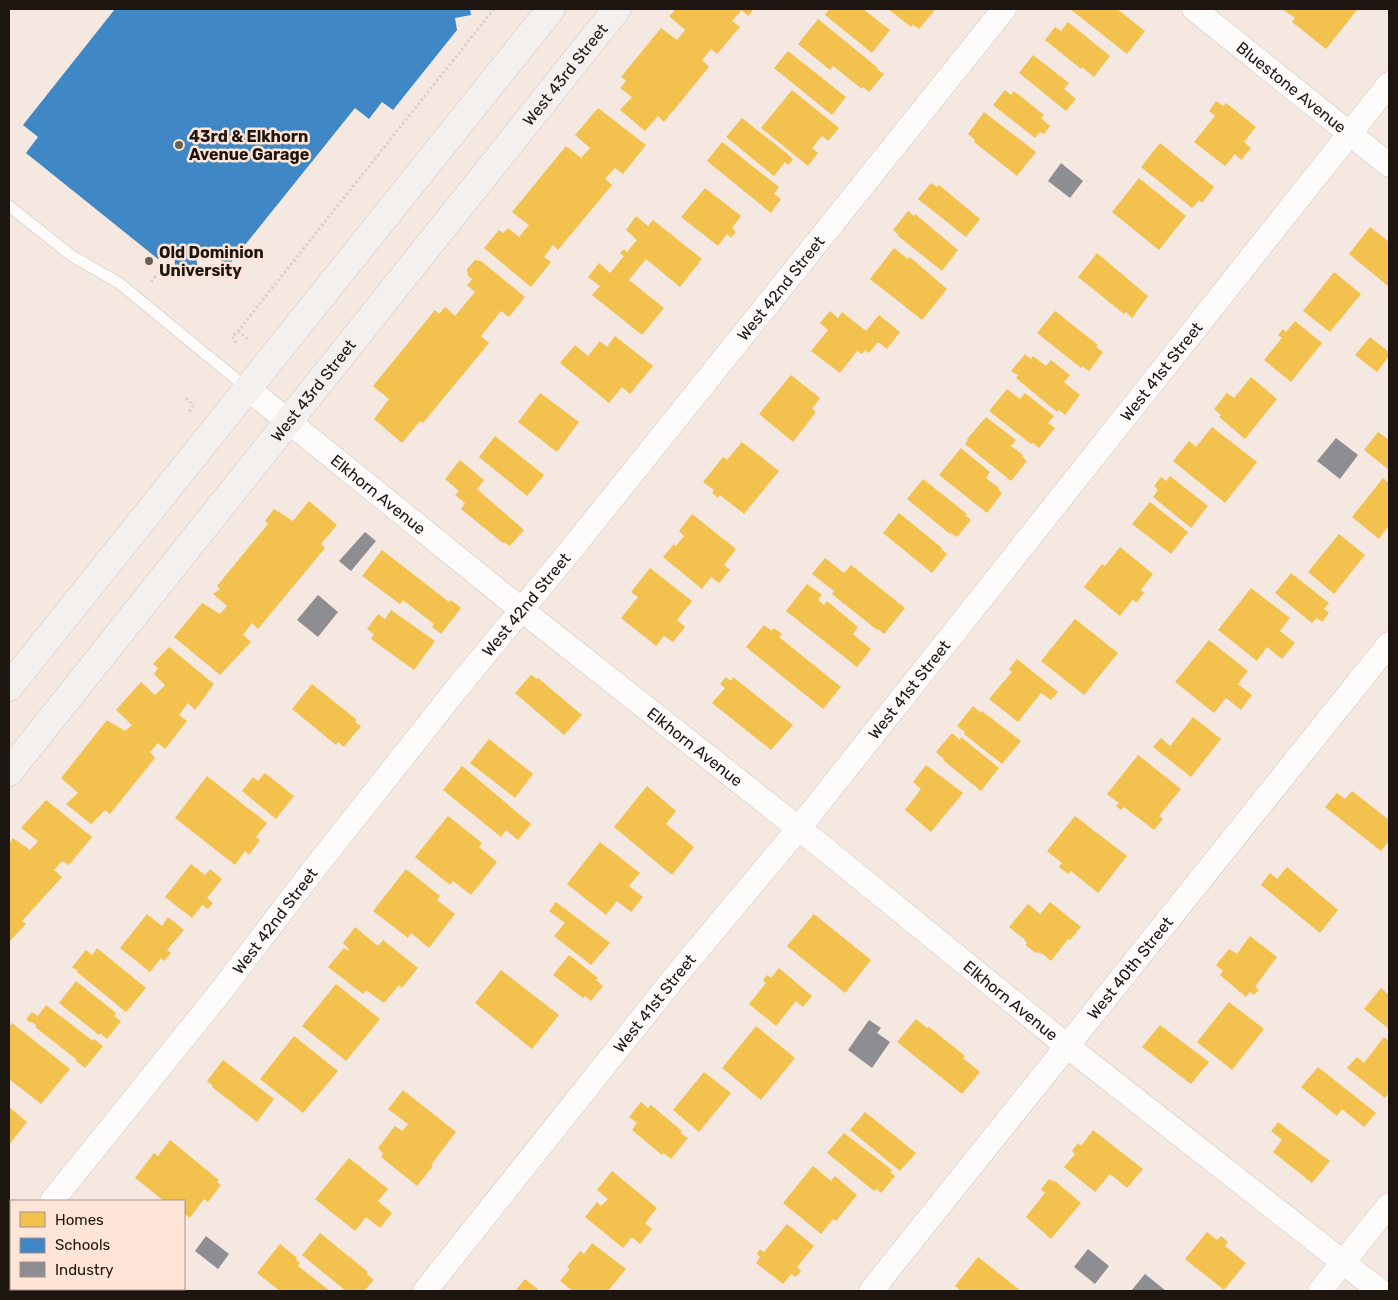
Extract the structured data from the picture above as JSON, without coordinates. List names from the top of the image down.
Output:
{
  "streets": {
    "street": [
      "West 43rd Street",
      "Bluestone Avenue",
      "West 42nd Street",
      "West 41st Street",
      "Elkhorn Avenue",
      "West 40th Street"
    ]
  },
  "crossings": [
    ["West 43rd Street", "Elkhorn Avenue"],
    ["Bluestone Avenue", "West 41st Street"],
    ["West 42nd Street", "Elkhorn Avenue"],
    ["West 41st Street", "Elkhorn Avenue"],
    ["Elkhorn Avenue", "West 40th Street"]
  ],
  "places": ["43rd & Elkhorn Avenue Garage", "Old Dominion University"],
  "legend": ["Homes", "Schools", "Industry"]
}
